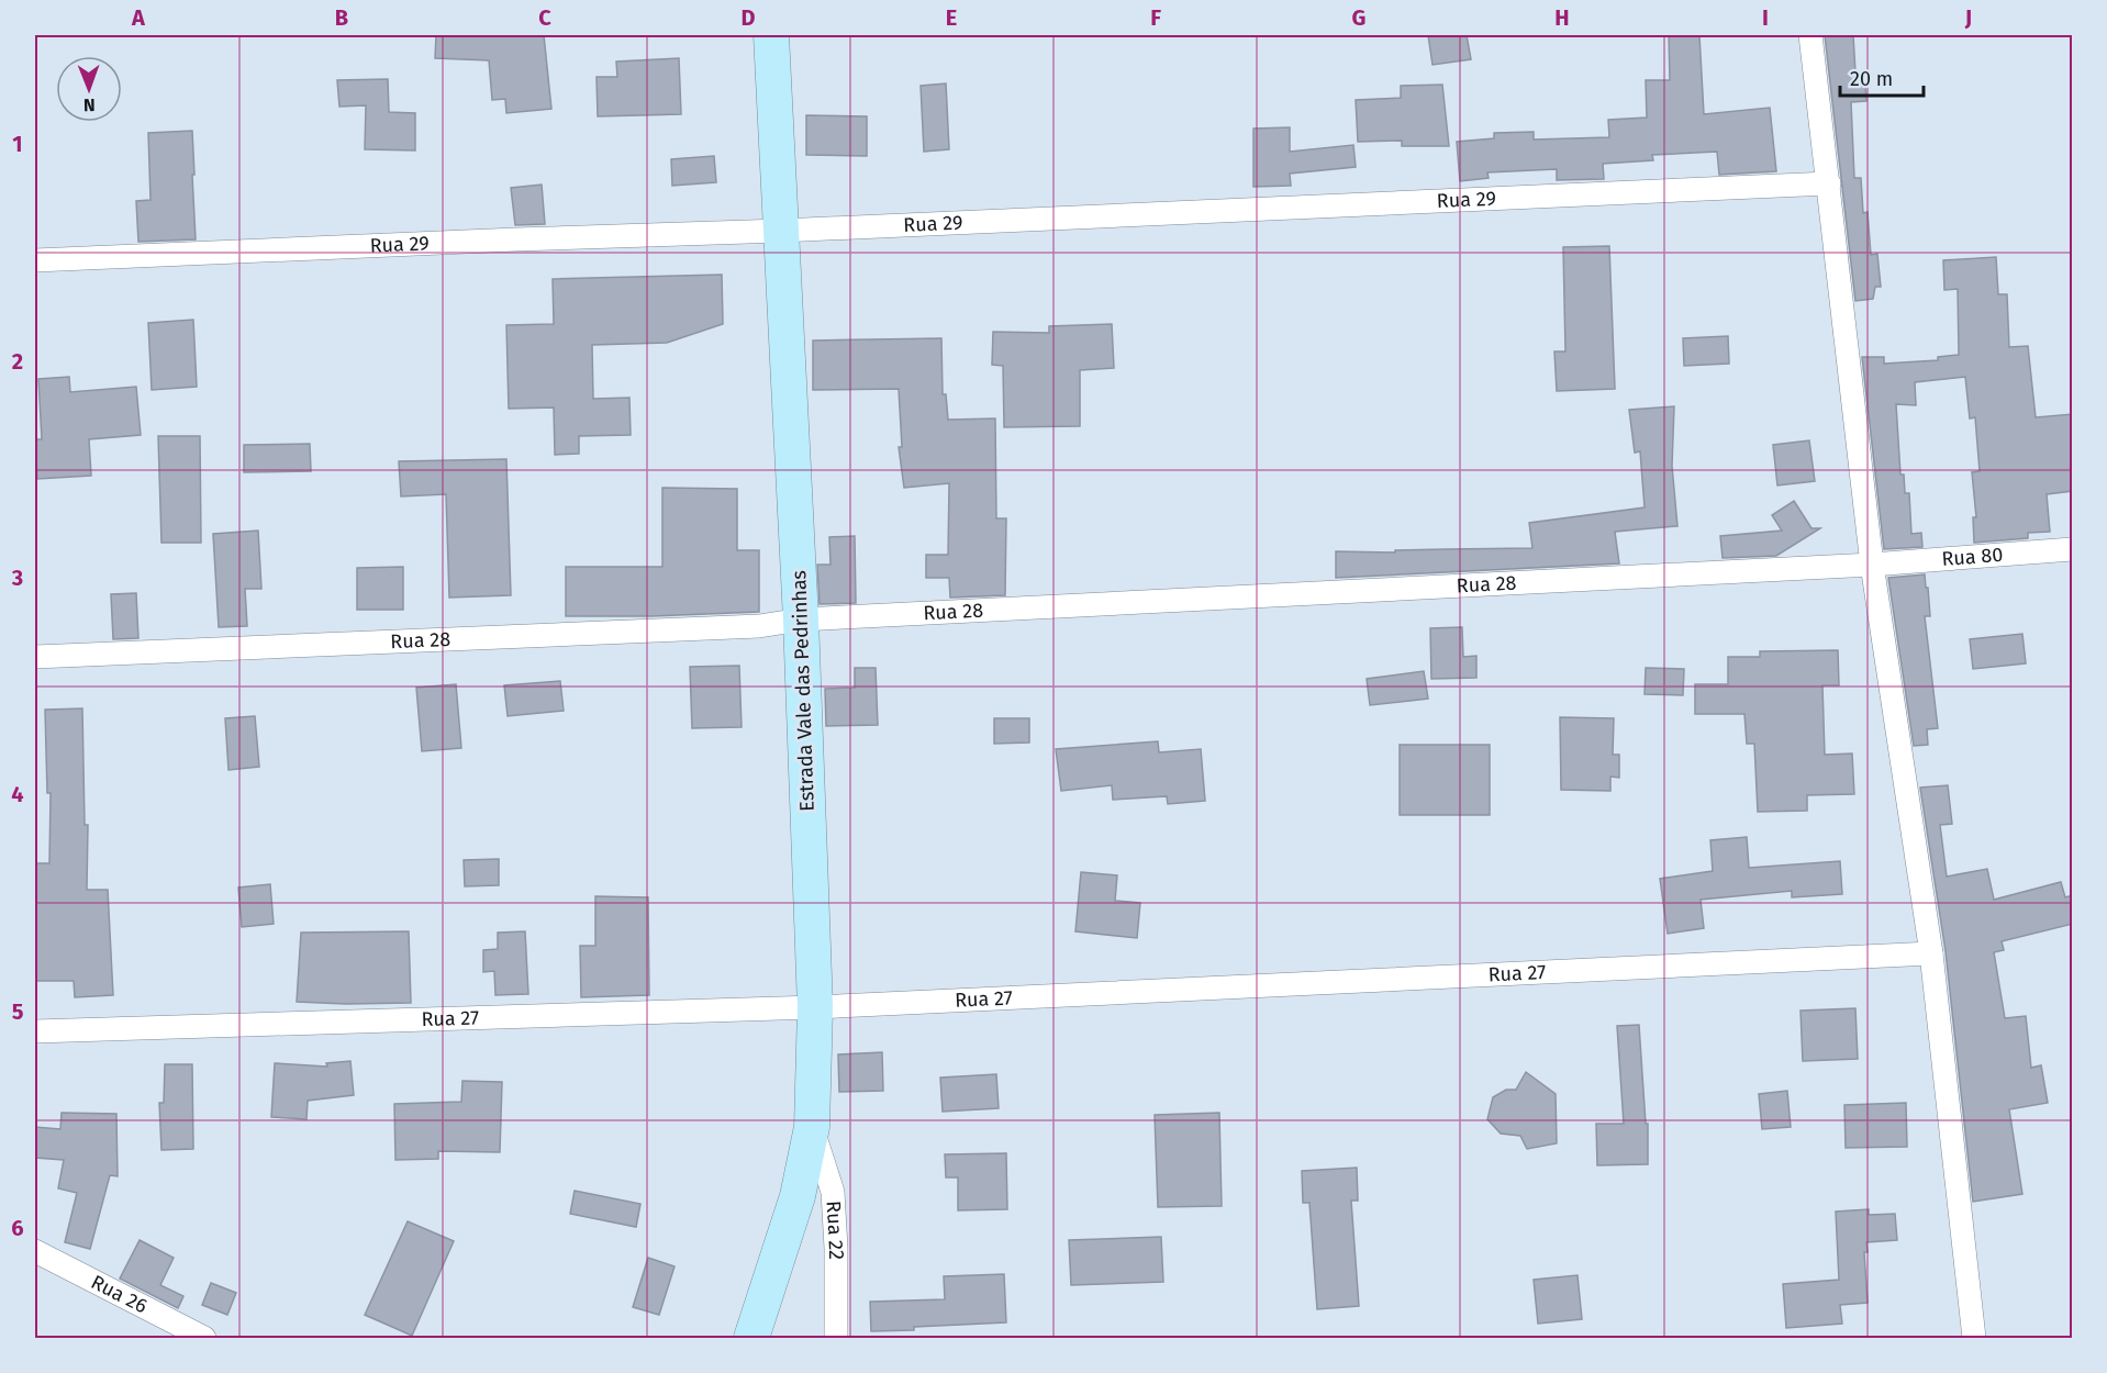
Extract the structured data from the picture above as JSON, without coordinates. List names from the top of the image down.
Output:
{
  "streets": {
    "main road": ["Estrada Vale das Pedrinhas"],
    "street": [
      "Rua 29",
      "Rua 80",
      "Rua 28",
      "Rua 27",
      "Rua 22",
      "Rua 26"
    ]
  },
  "crossings": [
    ["Rua 29", "Estrada Vale das Pedrinhas"],
    ["Rua 80", "Rua 28"],
    ["Rua 28", "Estrada Vale das Pedrinhas"],
    ["Estrada Vale das Pedrinhas", "Rua 27"],
    ["Estrada Vale das Pedrinhas", "Rua 22"]
  ],
  "scale_bar": "20 m",
  "north": "bottom",
  "grid": {
    "columns": [
      "A",
      "B",
      "C",
      "D",
      "E",
      "F",
      "G",
      "H",
      "I",
      "J"
    ],
    "rows": [
      "1",
      "2",
      "3",
      "4",
      "5",
      "6"
    ]
  }
}
